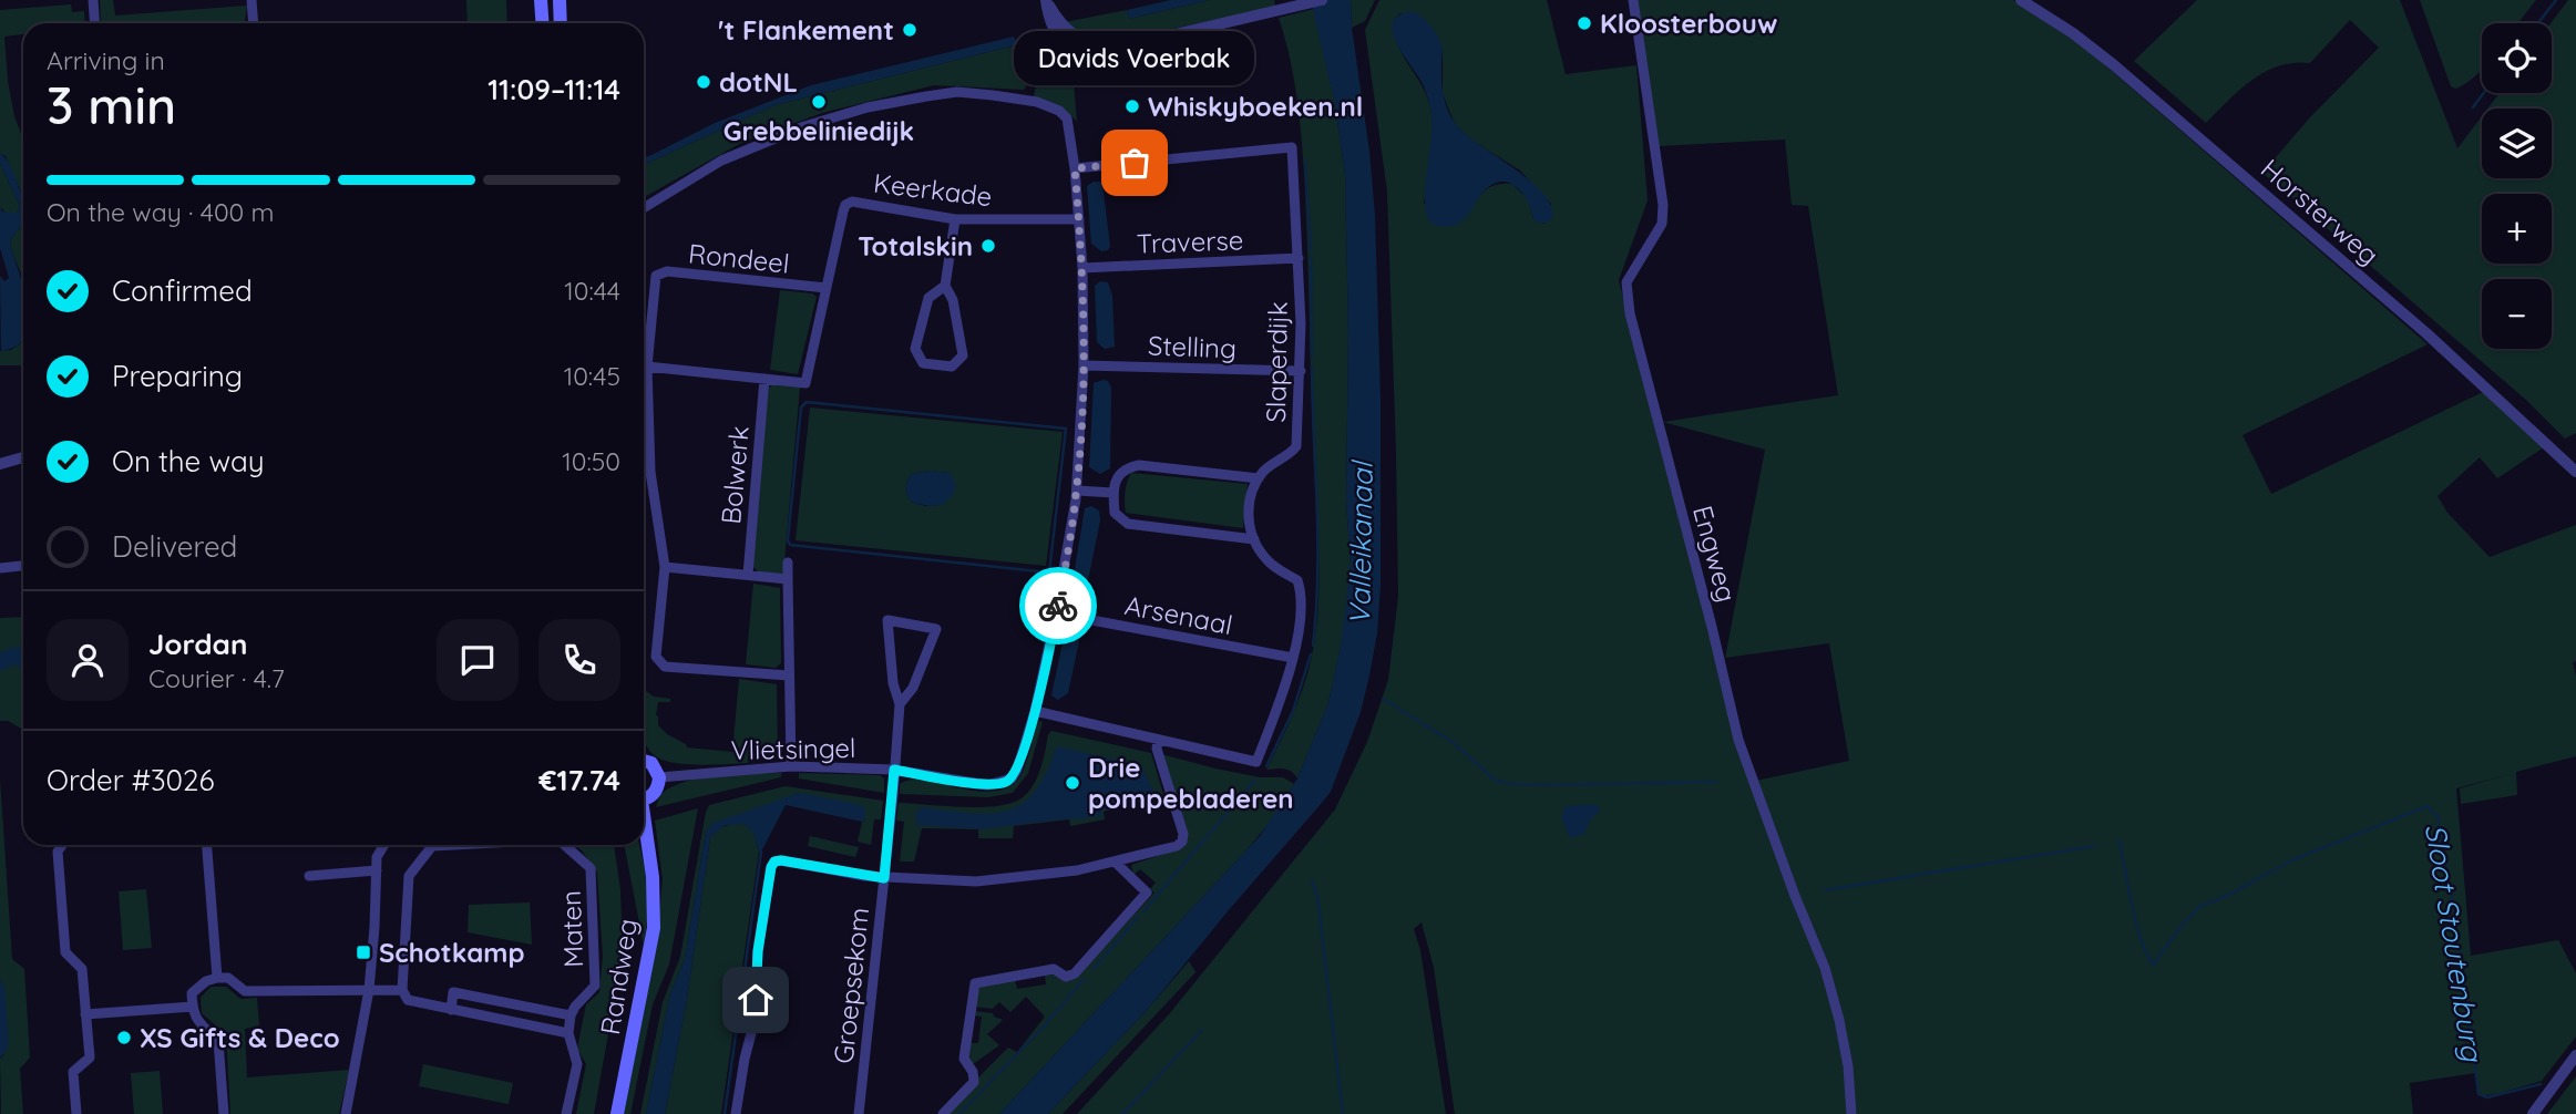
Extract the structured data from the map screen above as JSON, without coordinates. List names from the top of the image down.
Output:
{
  "streets": {
    "main road": ["Randweg"],
    "street": [
      "Keerkade",
      "Horsterweg",
      "Traverse",
      "Rondeel",
      "Stelling",
      "Slaperdijk",
      "Bolwerk",
      "Engweg",
      "Arsenaal",
      "Vlietsingel",
      "Maten",
      "Groepsekom"
    ]
  },
  "crossings": [
    ["Keerkade", "Rondeel"],
    ["Keerkade", "Bolwerk"],
    ["Keerkade", "Vlietsingel"],
    ["Traverse", "Slaperdijk"],
    ["Traverse", "Vlietsingel"],
    ["Stelling", "Slaperdijk"],
    ["Stelling", "Vlietsingel"],
    ["Slaperdijk", "Vlietsingel"],
    ["Arsenaal", "Vlietsingel"],
    ["Vlietsingel", "Groepsekom"]
  ],
  "water": ["Valleikanaal", "Sloot Stoutenburg"],
  "places": {
    "other": [
      "Kloosterbouw",
      "'t Flankement",
      "dotNL",
      "Grebbeliniedijk",
      "Whiskyboeken.nl",
      "Davids Voerbak",
      "Totalskin",
      "Drie pompebladeren",
      "XS Gifts & Deco"
    ],
    "transit": ["Schotkamp"]
  },
  "page": {
    "map_buttons": ["+", "−"],
    "heading": ["3 min", "Arriving in", "11:09–11:14"],
    "panel": [
      "Jordan",
      "Courier · 4.7",
      "Order #3026",
      "€17.74"
    ],
    "bubble": "Davids Voerbak",
    "bar": "On the way · 400 m",
    "list": [
      ["Confirmed", "10:44"],
      ["Preparing", "10:45"],
      ["On the way", "10:50"],
      "Delivered"
    ]
  }
}
